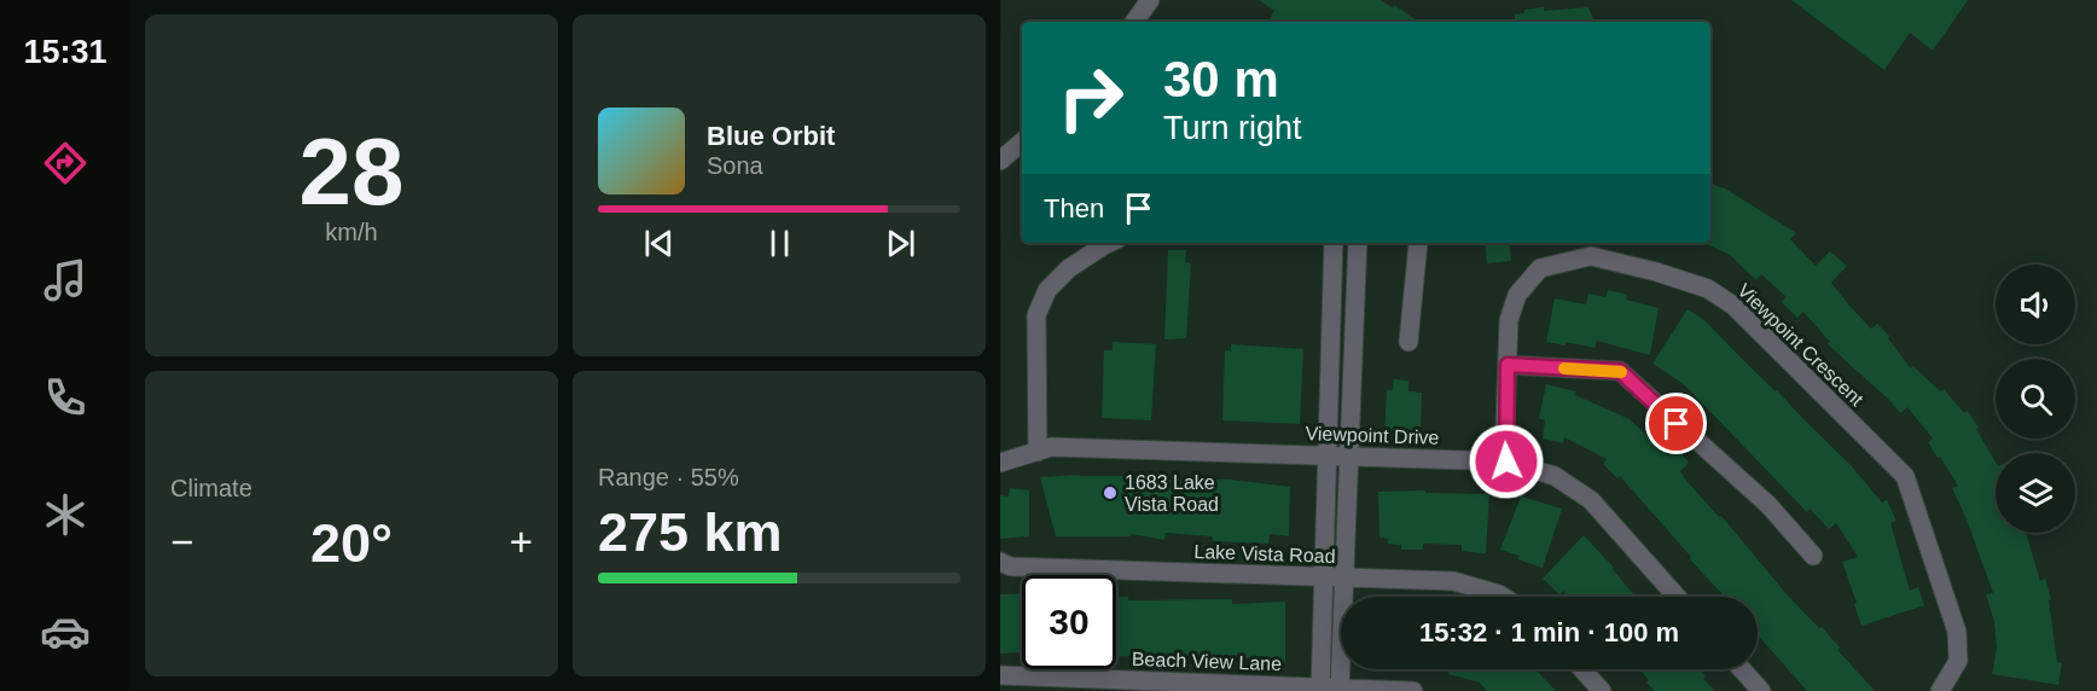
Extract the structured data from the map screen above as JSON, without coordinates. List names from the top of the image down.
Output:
{
  "streets": {
    "street": [
      "Viewpoint Crescent",
      "Viewpoint Drive",
      "Lake Vista Road",
      "Beach View Lane"
    ]
  },
  "crossings": [
    ["Viewpoint Crescent", "Viewpoint Drive"]
  ],
  "places": ["1683 Lake Vista Road"],
  "page": {
    "tabs": "15:31",
    "tile": [
      ["28", "km/h"],
      "Climate",
      ["Range · 55%", "275 km"]
    ],
    "turn": ["30 m", "Turn right"],
    "song": ["Blue Orbit", "Sona"],
    "then": "Then",
    "heat": ["−", "20°", "+"],
    "limit": "30",
    "trip": "15:32 · 1 min · 100 m"
  }
}
